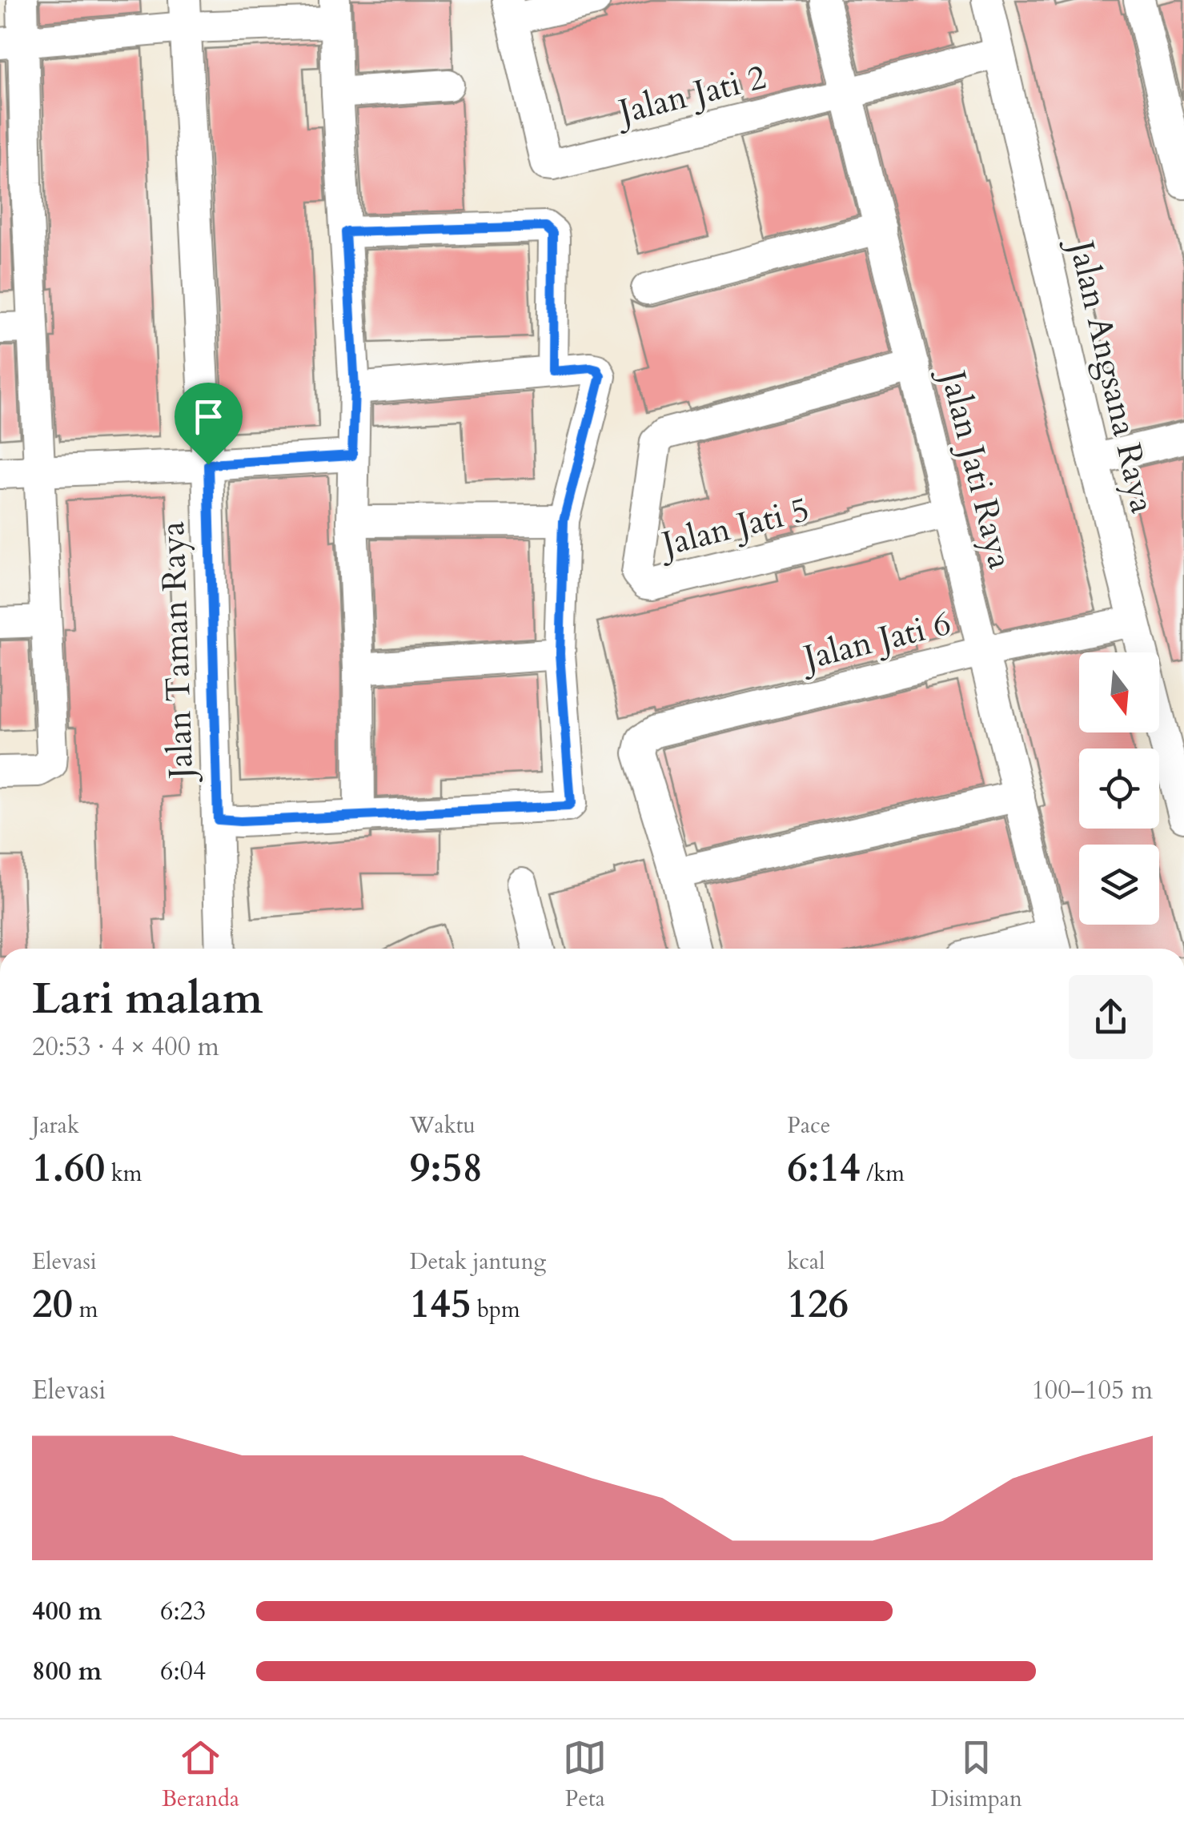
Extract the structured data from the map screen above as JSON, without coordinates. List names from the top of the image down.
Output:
{
  "streets": {
    "street": [
      "Jalan Jati 2",
      "Jalan Angsana Raya",
      "Jalan Jati Raya",
      "Jalan Jati 5",
      "Jalan Jati 6",
      "Jalan Taman Raya"
    ]
  },
  "crossings": [
    ["Jalan Jati 2", "Jalan Angsana Raya"],
    ["Jalan Jati 2", "Jalan Jati Raya"],
    ["Jalan Angsana Raya", "Jalan Jati 6"],
    ["Jalan Jati Raya", "Jalan Jati 5"],
    ["Jalan Jati Raya", "Jalan Jati 6"]
  ],
  "north": "bottom",
  "page": {
    "heading": ["Lari malam", "20:53 · 4 × 400 m"],
    "stats": [
      ["Jarak", "1.60 km"],
      ["Waktu", "9:58"],
      ["Pace", "6:14 /km"],
      ["Elevasi", "20 m"],
      ["Detak jantung", "145 bpm"],
      ["kcal", "126"]
    ],
    "chart": ["Elevasi", "100–105 m"],
    "list": [
      {
        "name": "400 m",
        "note": "6:23"
      },
      {
        "name": "800 m",
        "note": "6:04"
      }
    ],
    "tabs": ["Beranda", "Peta", "Disimpan"]
  }
}
